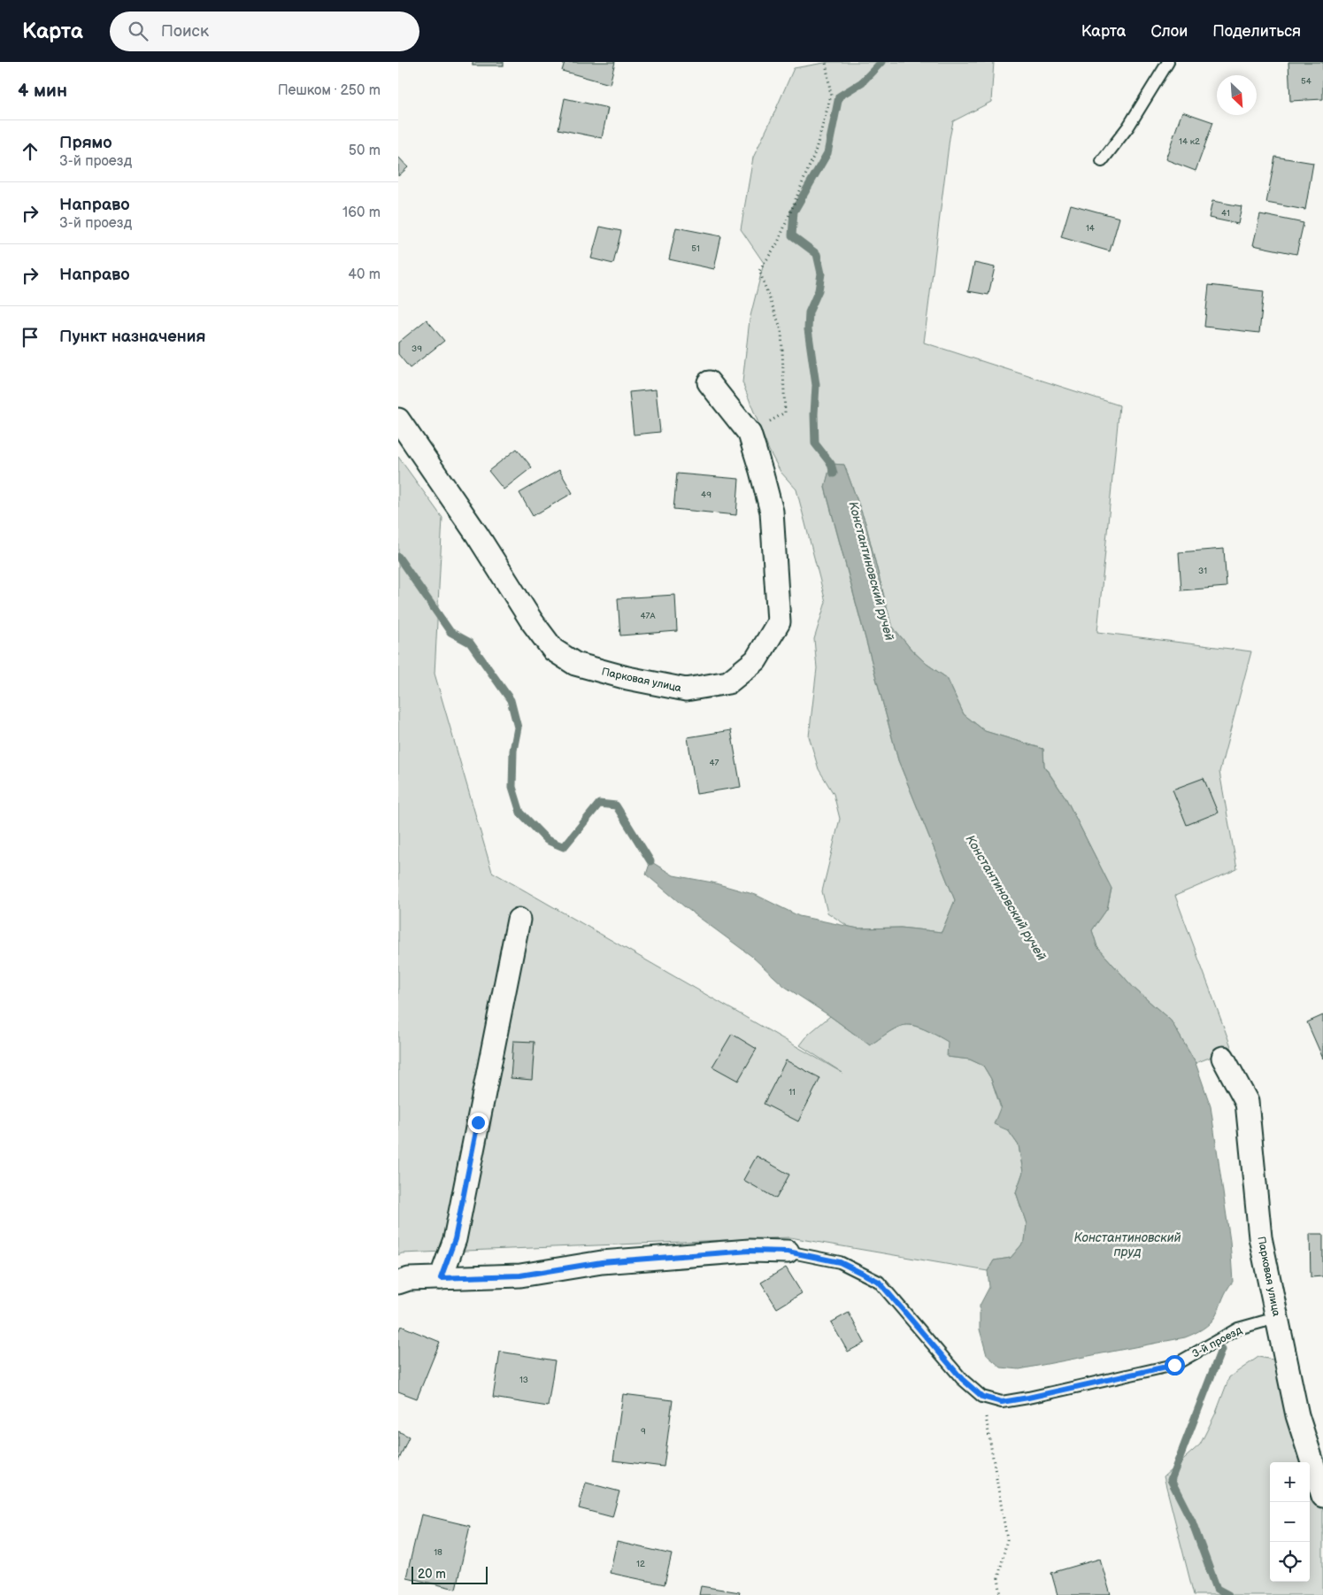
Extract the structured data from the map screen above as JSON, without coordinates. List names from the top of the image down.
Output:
{
  "streets": {
    "street": ["Парковая улица", "3-й проезд"]
  },
  "crossings": [
    ["Парковая улица", "3-й проезд"]
  ],
  "water": ["Константиновский ручей", "Константиновский пруд"],
  "house_numbers": [
    "54",
    "14 к2",
    "41",
    "14",
    "51",
    "39",
    "49",
    "31",
    "47А",
    "47",
    "11",
    "13",
    "9",
    "18",
    "12"
  ],
  "scale_bar": "20 m",
  "north": "bottom right",
  "page": {
    "header": "Карта",
    "search": "Поиск",
    "nav": ["Карта", "Слои", "Поделиться"],
    "heading": ["4 мин", "Пешком · 250 m"],
    "list": [
      ["Прямо", "3-й проезд", "50 m"],
      ["Направо", "3-й проезд", "160 m"],
      ["Направо", "40 m"],
      "Пункт назначения"
    ],
    "map_buttons": ["+", "−"],
    "scale": "20 m"
  }
}
